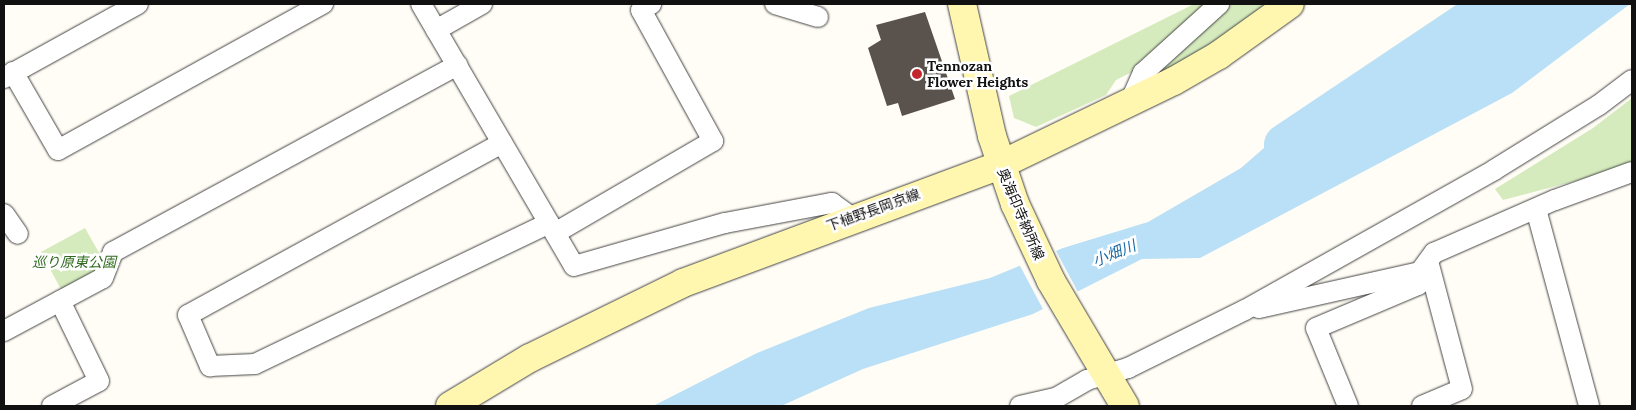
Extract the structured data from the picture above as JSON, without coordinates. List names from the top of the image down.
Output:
{
  "streets": {
    "main road": ["下植野長岡京線", "奥海印寺納所線"]
  },
  "crossings": [
    ["下植野長岡京線", "奥海印寺納所線"]
  ],
  "water": ["小畑川"],
  "parks": ["巡り原東公園"],
  "places": ["Tennozan Flower Heights"]
}
